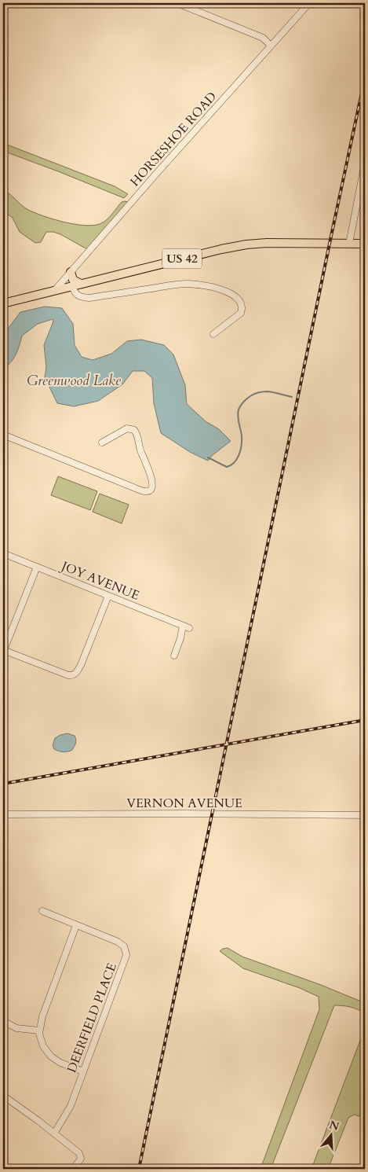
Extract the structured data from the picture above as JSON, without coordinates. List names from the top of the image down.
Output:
{
  "streets": {
    "main road": ["US 42"],
    "street": [
      "HORSESHOE ROAD",
      "JOY AVENUE",
      "VERNON AVENUE",
      "DEERFIELD PLACE"
    ]
  },
  "crossings": [
    ["HORSESHOE ROAD", "US 42"]
  ],
  "water": ["Greenwood Lake"],
  "north": "top"
}
